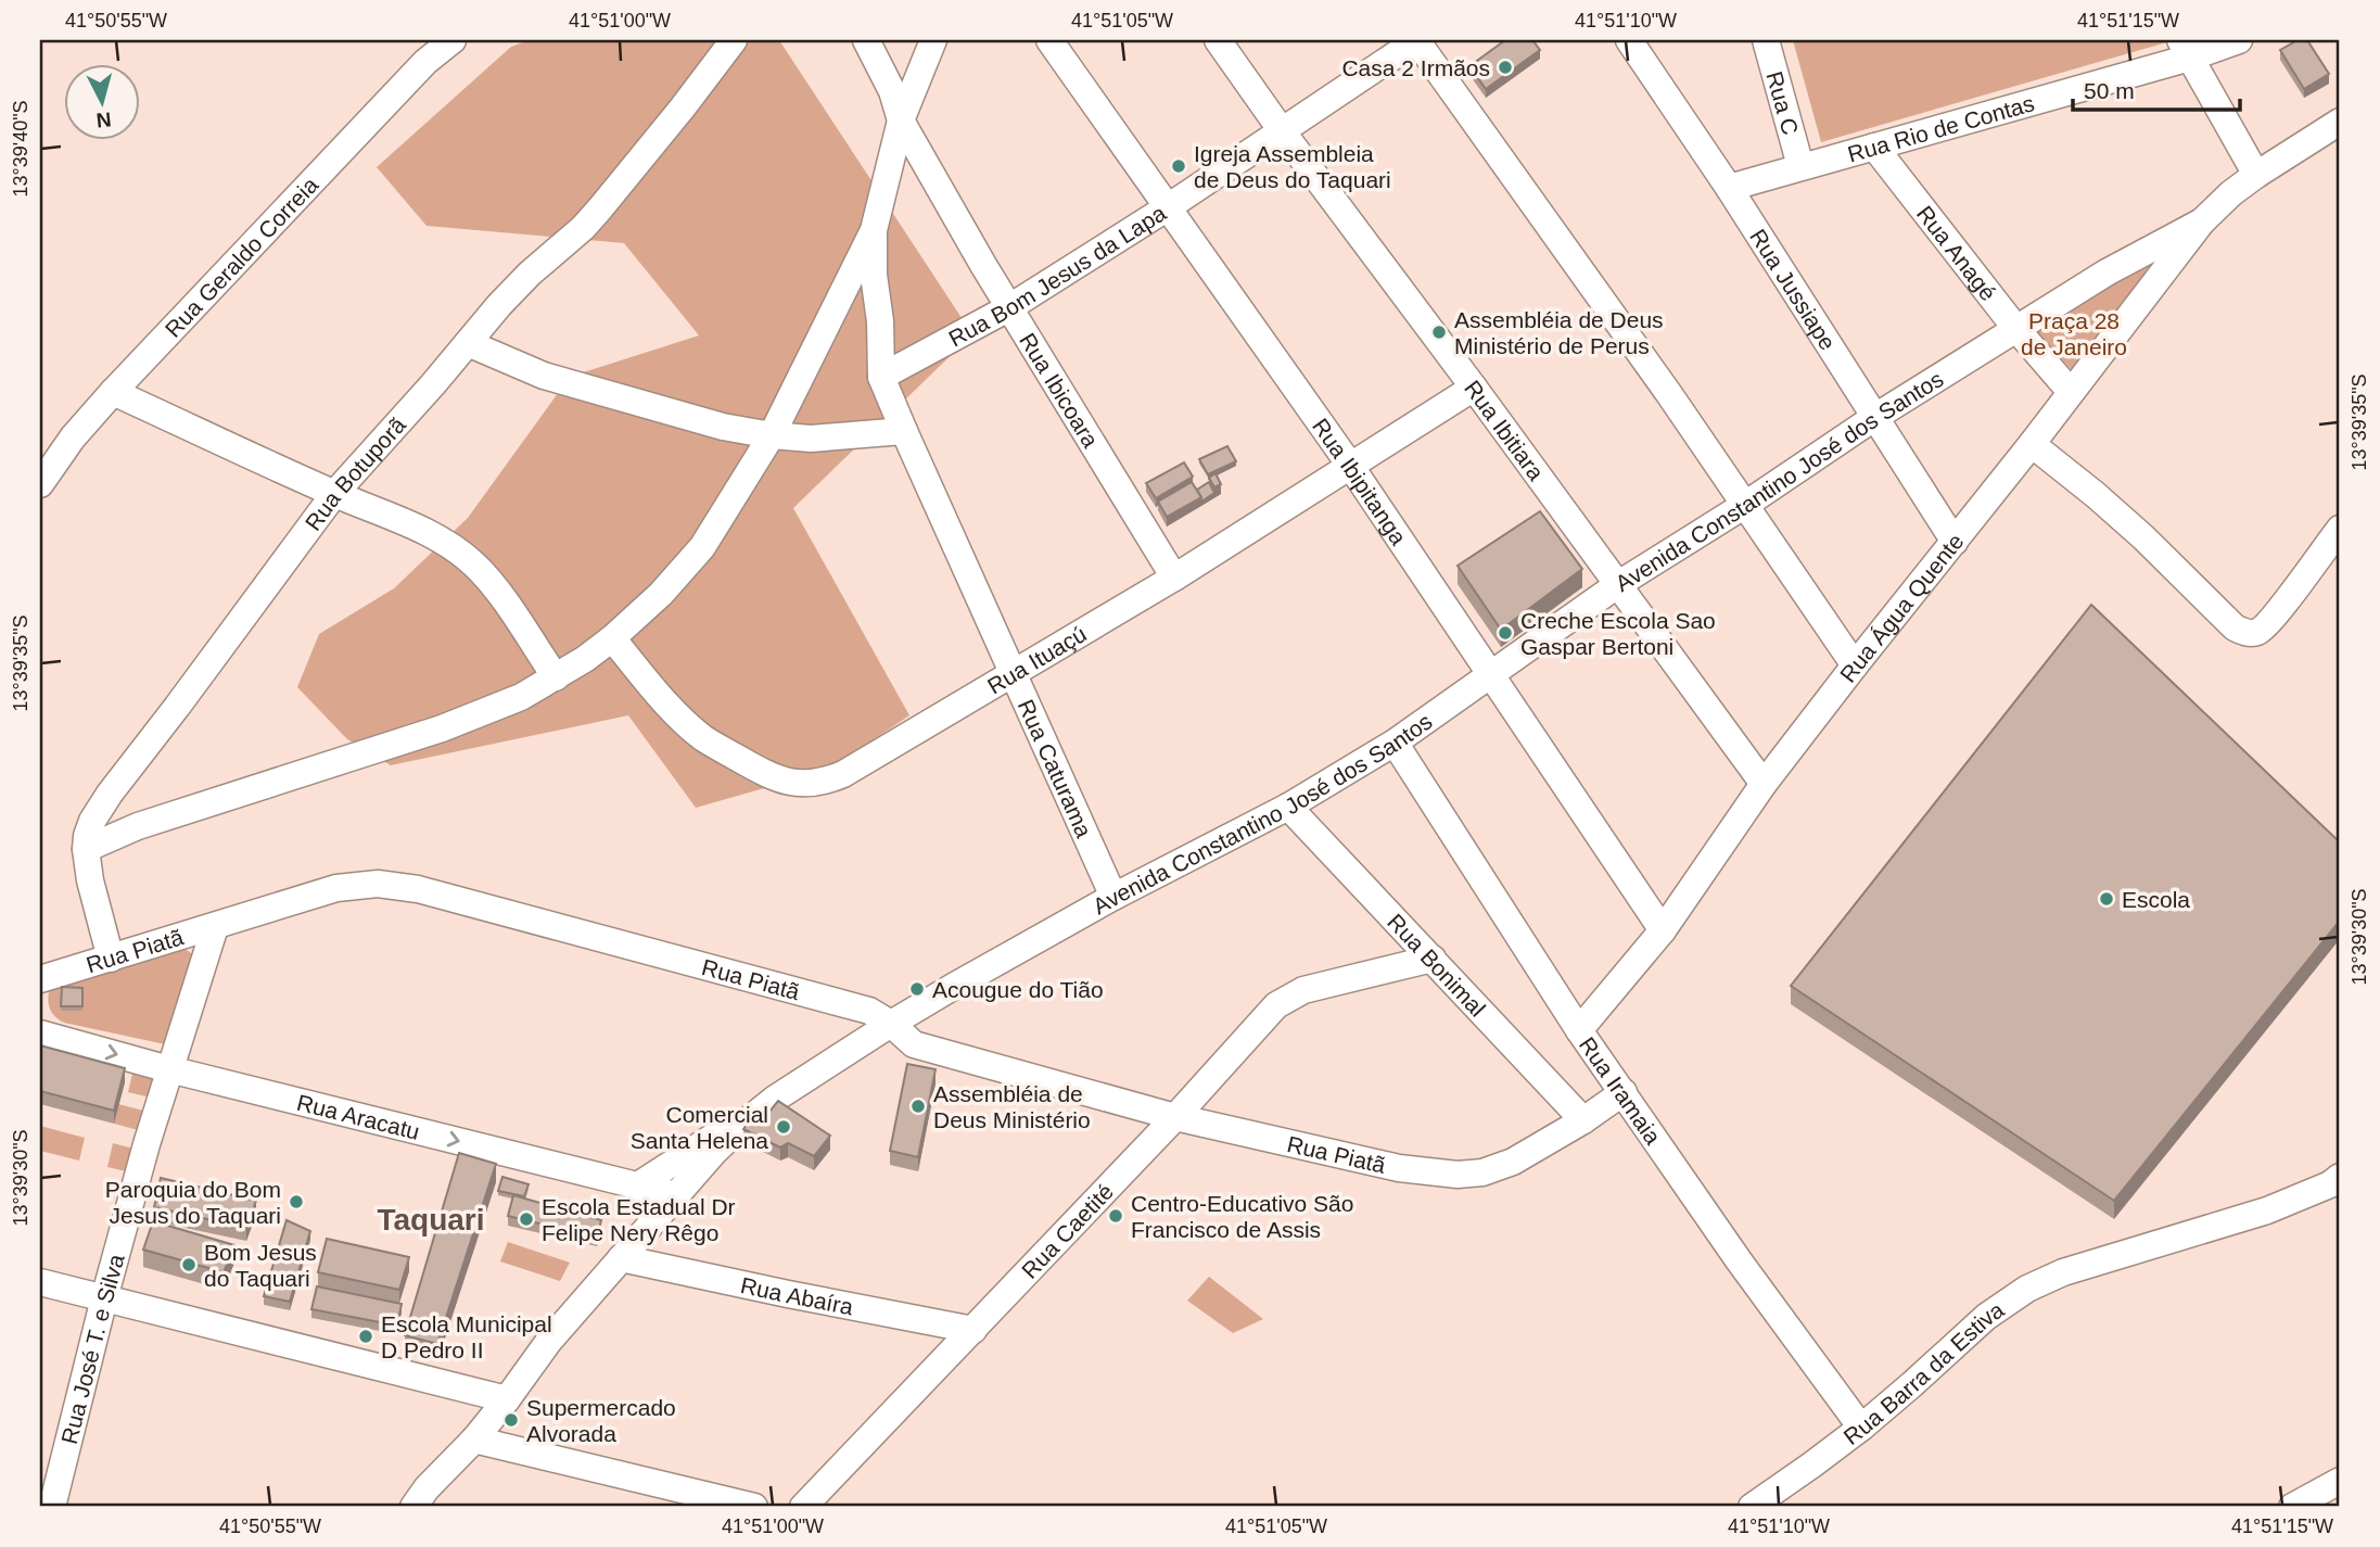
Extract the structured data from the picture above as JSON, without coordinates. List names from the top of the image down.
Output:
{
  "streets": {
    "street": [
      "Rua C",
      "Rua Rio de Contas",
      "Rua Anagé",
      "Rua Geraldo Correia",
      "Rua Bom Jesus da Lapa",
      "Rua Jussiape",
      "Rua Ibicoara",
      "Rua Ibitiara",
      "Rua Botuporã",
      "Avenida Constantino José dos Santos",
      "Rua Ibipitanga",
      "Rua Água Quente",
      "Rua Ituaçú",
      "Rua Caturama",
      "Rua Piatã",
      "Rua Bonimal",
      "Rua Iramaia",
      "Rua Aracatu",
      "Rua Caetité",
      "Rua Abaíra",
      "Rua José T. e Silva",
      "Rua Barra da Estiva"
    ]
  },
  "crossings": [
    ["Rua C", "Rua Rio de Contas"],
    ["Rua Rio de Contas", "Rua Anagé"],
    ["Rua Rio de Contas", "Rua Jussiape"],
    ["Rua Anagé", "Avenida Constantino José dos Santos"],
    ["Rua Anagé", "Rua Água Quente"],
    ["Rua Bom Jesus da Lapa", "Rua Ibicoara"],
    ["Rua Bom Jesus da Lapa", "Rua Ibitiara"],
    ["Rua Bom Jesus da Lapa", "Rua Ibipitanga"],
    ["Rua Bom Jesus da Lapa", "Rua Caturama"],
    ["Rua Jussiape", "Avenida Constantino José dos Santos"],
    ["Rua Jussiape", "Rua Água Quente"],
    ["Rua Ibicoara", "Rua Ituaçú"],
    ["Rua Ibitiara", "Avenida Constantino José dos Santos"],
    ["Rua Ibitiara", "Rua Água Quente"],
    ["Rua Ibitiara", "Rua Ituaçú"],
    ["Rua Botuporã", "Rua Piatã"],
    ["Avenida Constantino José dos Santos", "Rua Ibipitanga"],
    ["Avenida Constantino José dos Santos", "Rua Água Quente"],
    ["Avenida Constantino José dos Santos", "Rua Caturama"],
    ["Avenida Constantino José dos Santos", "Rua Piatã"],
    ["Avenida Constantino José dos Santos", "Rua Bonimal"],
    ["Avenida Constantino José dos Santos", "Rua Iramaia"],
    ["Avenida Constantino José dos Santos", "Rua Aracatu"],
    ["Avenida Constantino José dos Santos", "Rua Abaíra"],
    ["Rua Ibipitanga", "Rua Água Quente"],
    ["Rua Ibipitanga", "Rua Ituaçú"],
    ["Rua Água Quente", "Rua Iramaia"],
    ["Rua Ituaçú", "Rua Caturama"],
    ["Rua Piatã", "Rua Bonimal"],
    ["Rua Piatã", "Rua Iramaia"],
    ["Rua Piatã", "Rua Caetité"],
    ["Rua Piatã", "Rua José T. e Silva"],
    ["Rua Bonimal", "Rua Caetité"],
    ["Rua Iramaia", "Rua Barra da Estiva"],
    ["Rua Aracatu", "Rua José T. e Silva"],
    ["Rua Caetité", "Rua Abaíra"]
  ],
  "districts": ["Taquari"],
  "parks": ["Praça 28 de Janeiro"],
  "places": [
    "Casa 2 Irmãos",
    "Igreja Assembleia de Deus do Taquari",
    "Assembléia de Deus Ministério de Perus",
    "Creche Escola Sao Gaspar Bertoni",
    "Escola",
    "Acougue do Tião",
    "Assembléia de Deus Ministério",
    "Comercial Santa Helena",
    "Paroquia do Bom Jesus do Taquari",
    "Centro-Educativo São Francisco de Assis",
    "Escola Estadual Dr Felipe Nery Rêgo",
    "Bom Jesus do Taquari",
    "Escola Municipal D Pedro II",
    "Supermercado Alvorada"
  ],
  "scale_bar": "50 m",
  "north": "bottom",
  "coordinates": [
    "41°50'55\"W",
    "41°51'00\"W",
    "41°51'05\"W",
    "41°51'10\"W",
    "41°51'15\"W",
    "13°39'40\"S",
    "13°39'35\"S",
    "13°39'30\"S"
  ]
}
